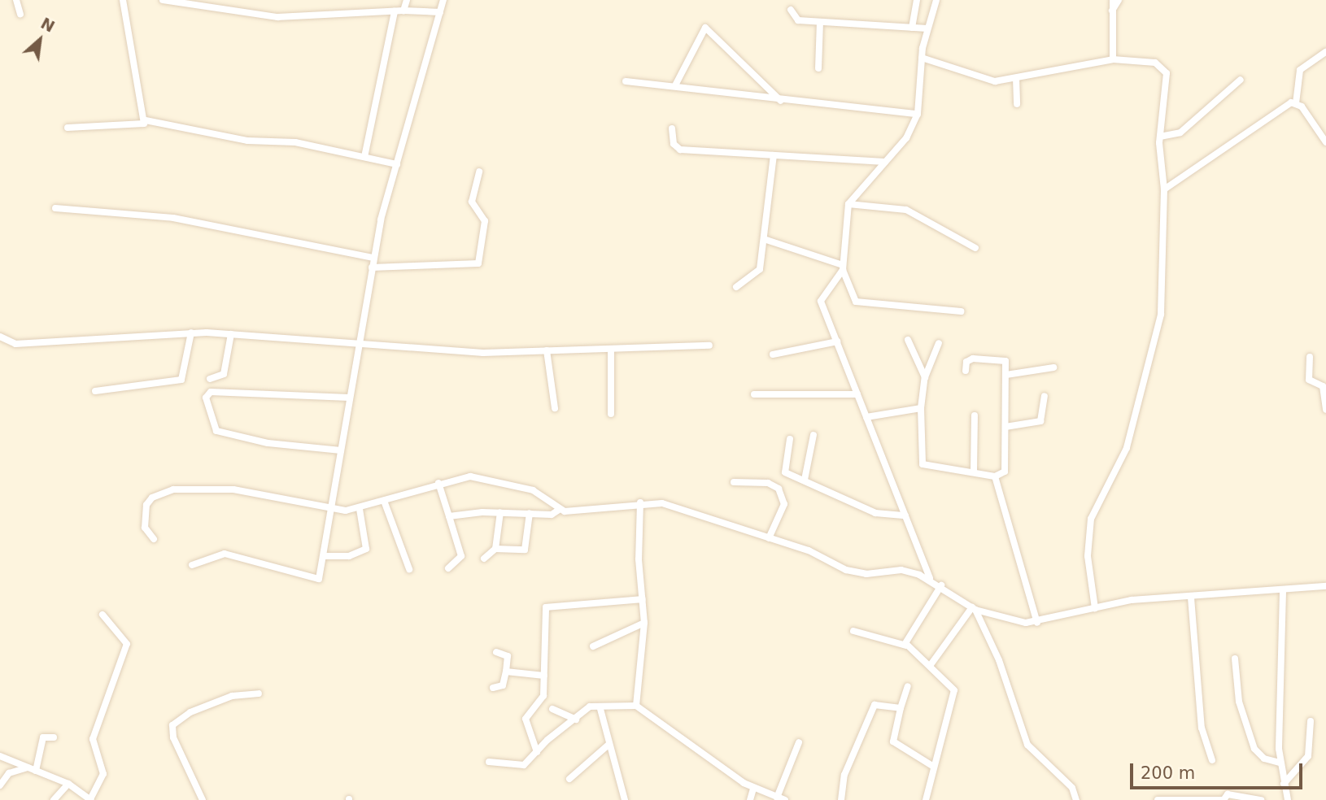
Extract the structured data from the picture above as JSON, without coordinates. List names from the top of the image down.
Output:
{
  "scale_bar": "200 m",
  "north": "top right"
}
